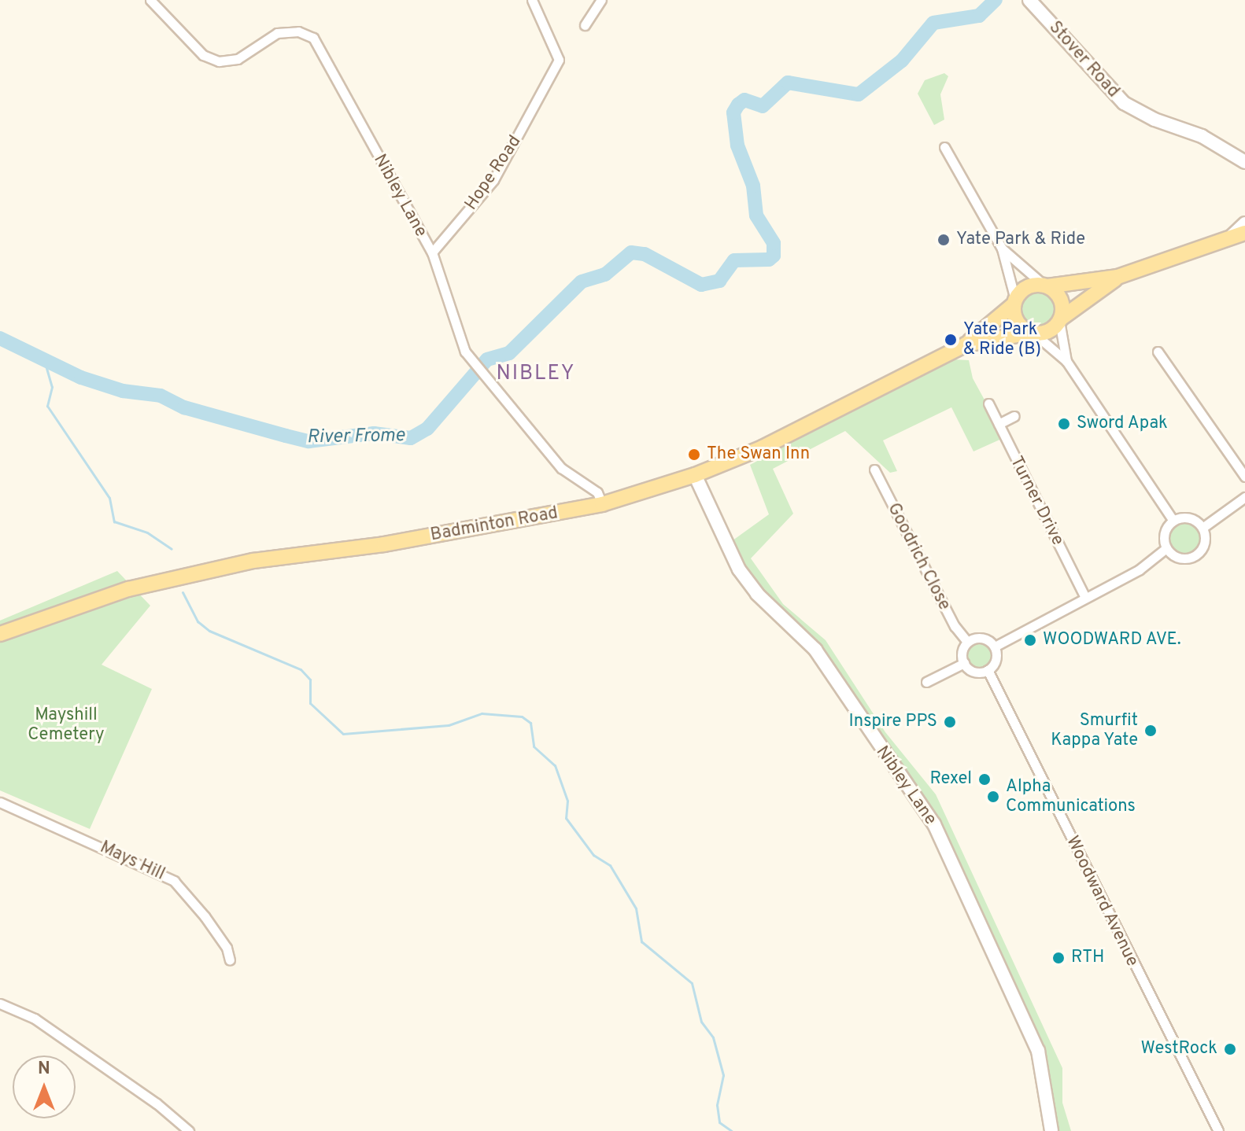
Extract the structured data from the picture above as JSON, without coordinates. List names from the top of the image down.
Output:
{
  "streets": {
    "main road": ["Badminton Road"],
    "street": [
      "Stover Road",
      "Hope Road",
      "Nibley Lane",
      "Turner Drive",
      "Goodrich Close",
      "Mays Hill",
      "Woodward Avenue"
    ]
  },
  "crossings": [
    ["Hope Road", "Nibley Lane"],
    ["Nibley Lane", "Badminton Road"],
    ["Goodrich Close", "Woodward Avenue"]
  ],
  "districts": ["NIBLEY"],
  "water": ["River Frome"],
  "parks": ["Mayshill Cemetery"],
  "places": [
    "Yate Park & Ride",
    "Yate Park & Ride (B)",
    "Sword Apak",
    "The Swan Inn",
    "WOODWARD AVE.",
    "Inspire PPS",
    "Smurfit Kappa Yate",
    "Rexel",
    "Alpha Communications",
    "RTH",
    "WestRock"
  ],
  "north": "top"
}
